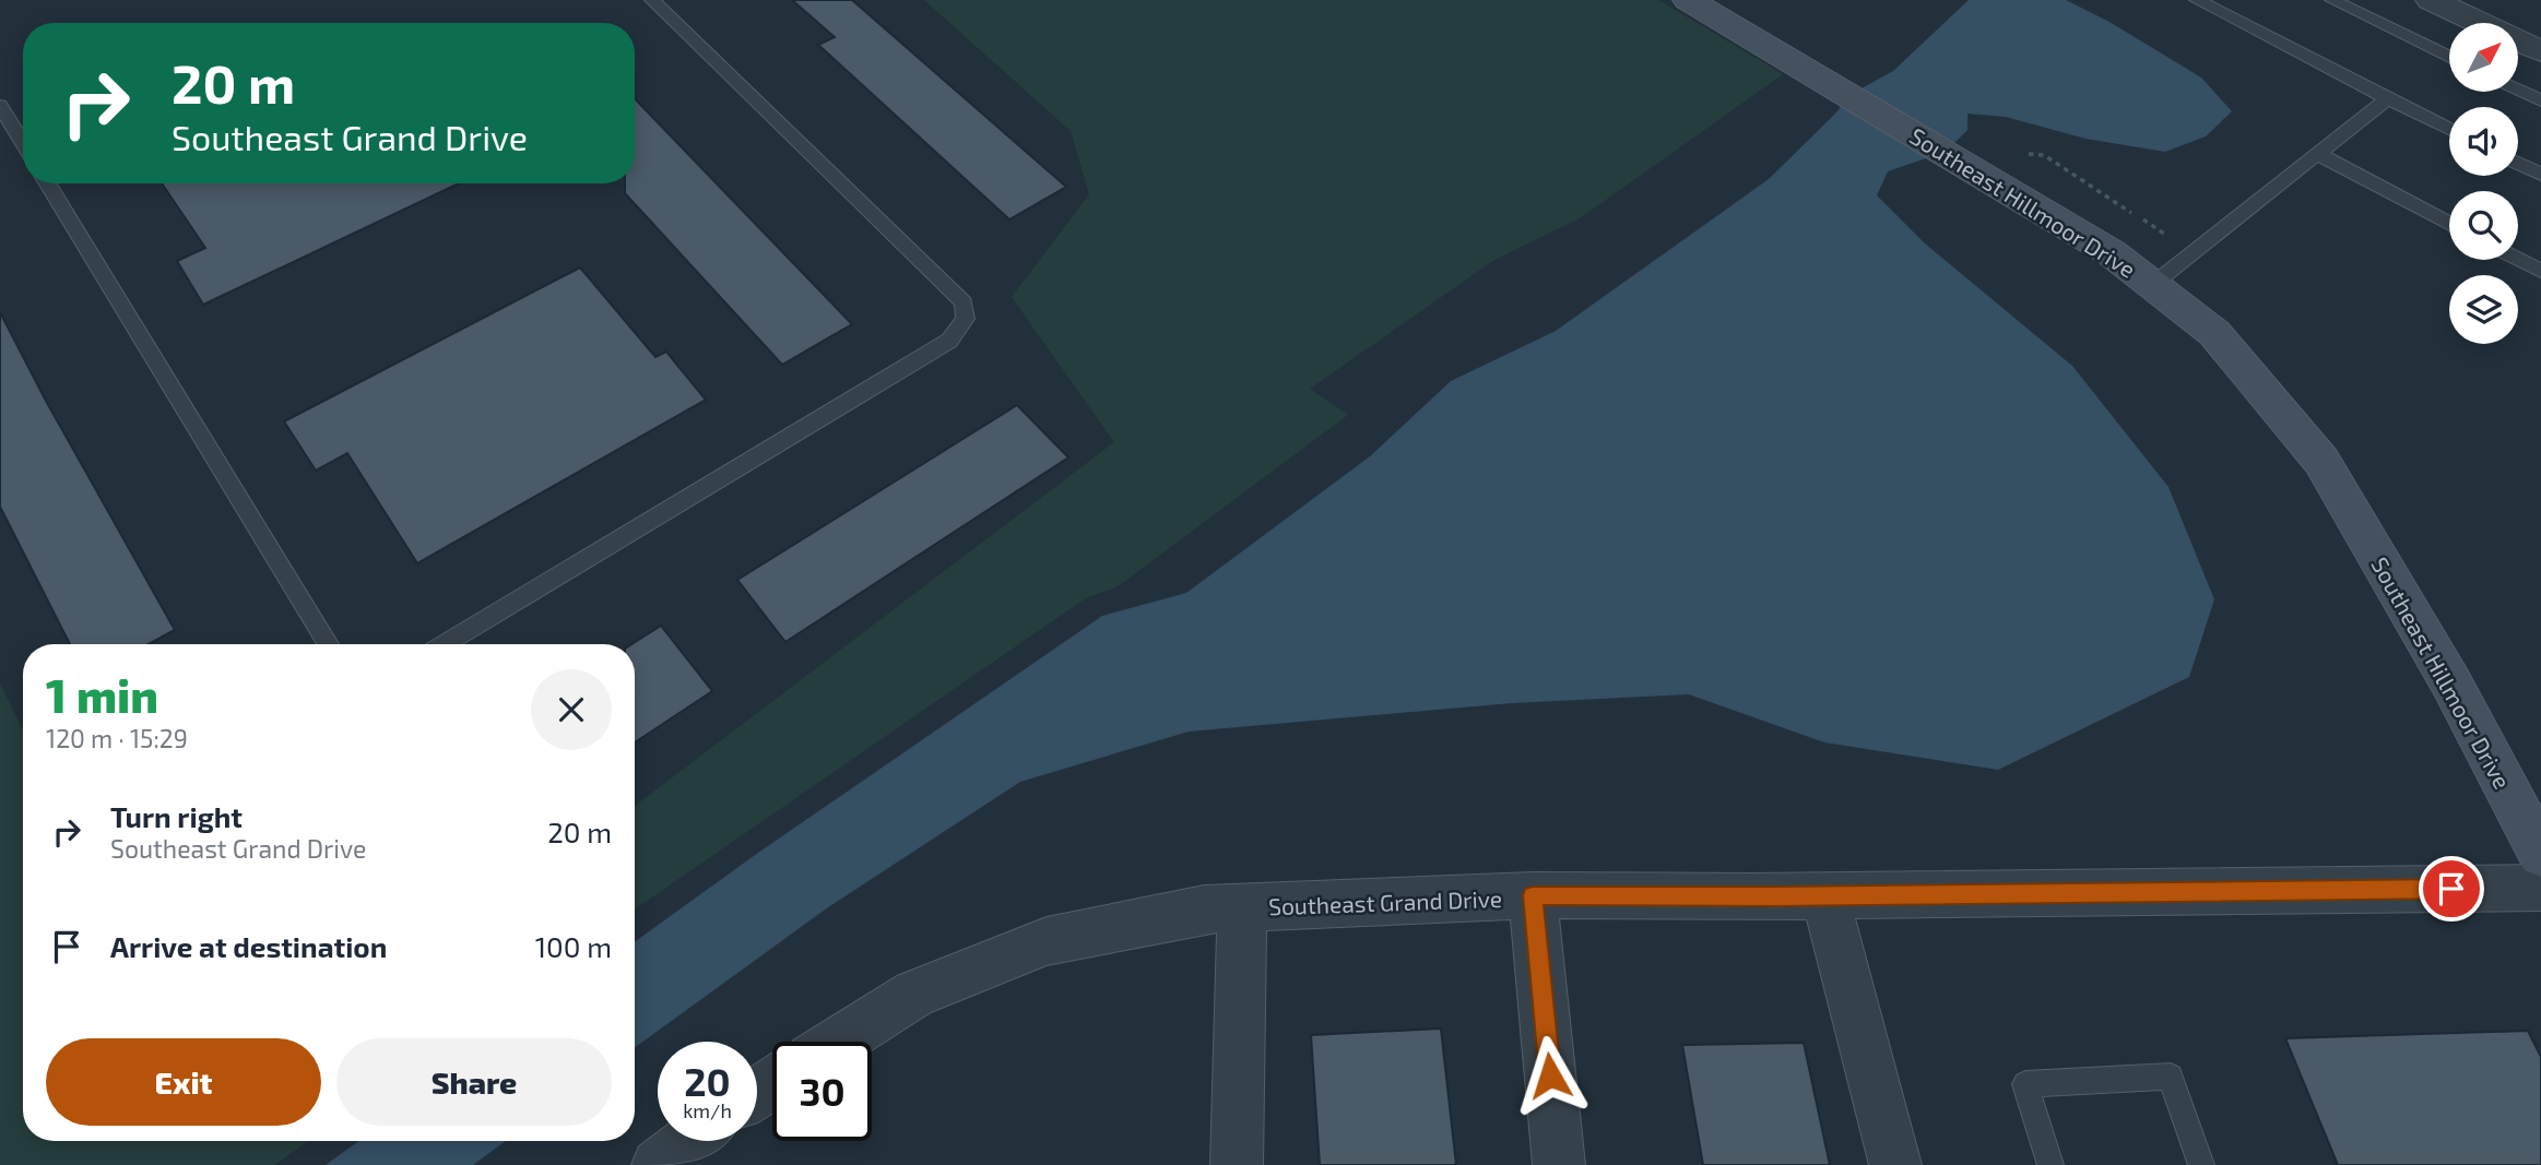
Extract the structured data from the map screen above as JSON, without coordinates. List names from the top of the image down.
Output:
{
  "streets": {
    "street": ["Southeast Hillmoor Drive", "Southeast Grand Drive"]
  },
  "north": "top right",
  "page": {
    "turn": ["20 m", "Southeast Grand Drive"],
    "heading": ["1 min", "120 m · 15:29"],
    "list": [
      {
        "name": "Turn right",
        "note": "Southeast Grand Drive",
        "value": "20 m"
      },
      {
        "name": "Arrive at destination",
        "value": "100 m"
      }
    ],
    "buttons": ["Exit", "Share"],
    "speed": "20 km/h",
    "limit": "30"
  }
}
